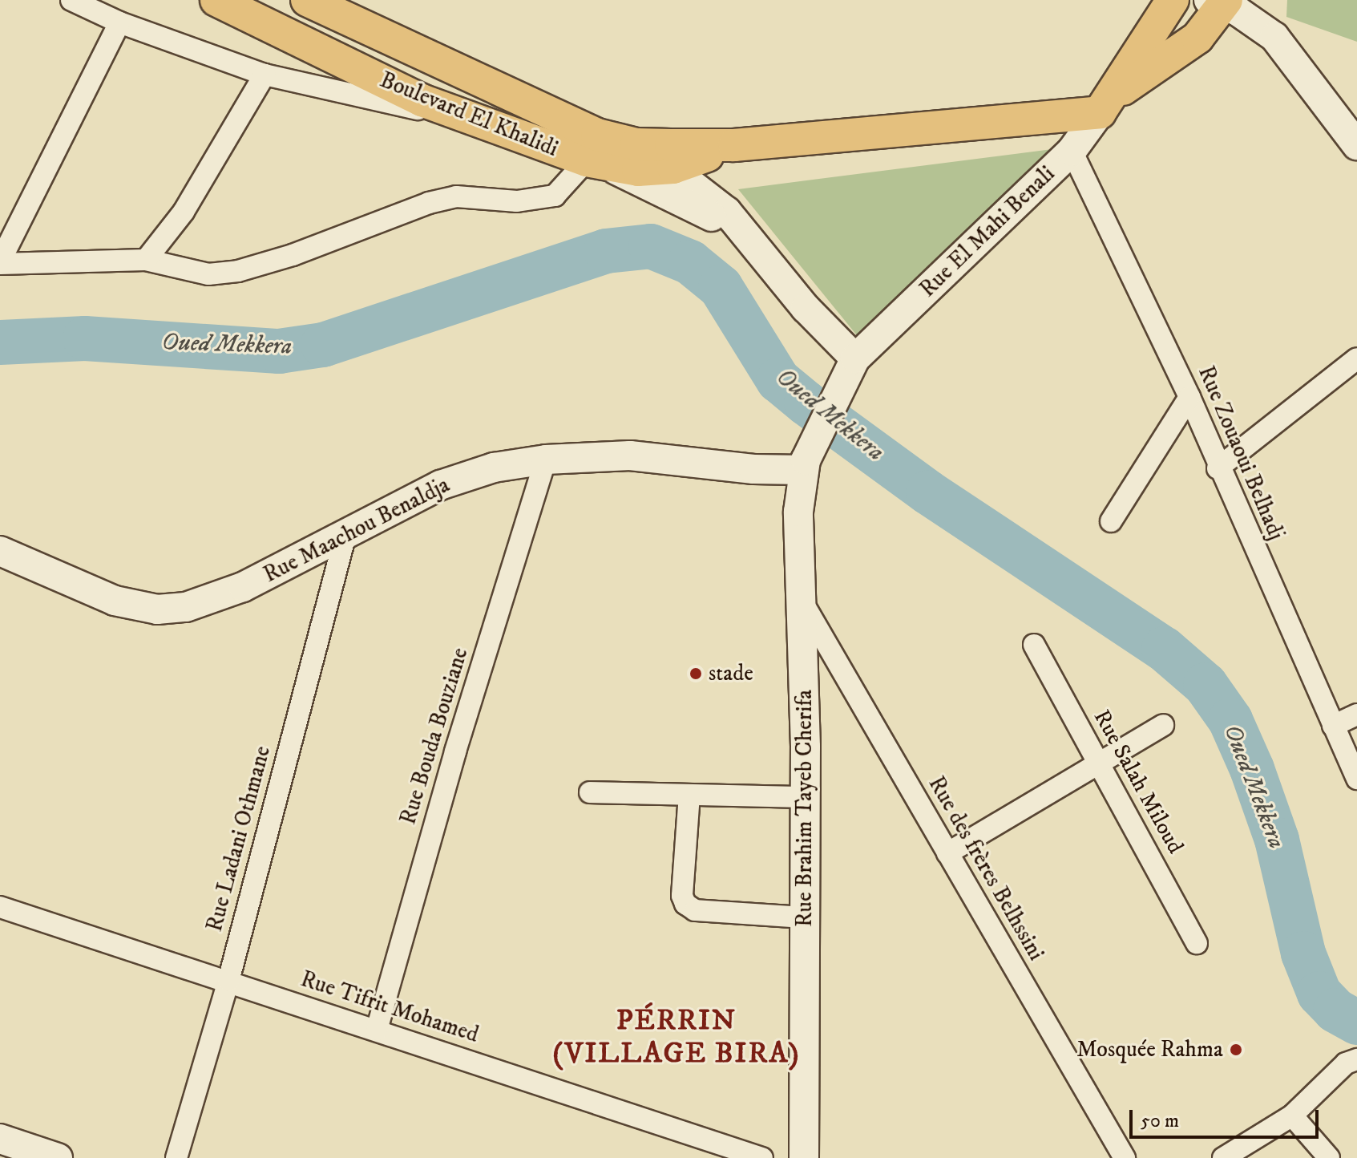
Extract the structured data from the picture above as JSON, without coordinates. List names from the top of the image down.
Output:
{
  "streets": {
    "main road": [
      "Boulevard El Khalidi",
      "Rue El Mahi Benali",
      "Rue Maachou Benaldja",
      "Rue Brahim Tayeb Cherifa"
    ],
    "street": [
      "Rue Zouaoui Belhadj",
      "Rue Bouda Bouziane",
      "Rue Salah Miloud",
      "Rue Ladani Othmane",
      "Rue des frères Belhssini",
      "Rue Tifrit Mohamed"
    ]
  },
  "crossings": [
    ["Rue El Mahi Benali", "Rue Zouaoui Belhadj"],
    ["Rue El Mahi Benali", "Rue Brahim Tayeb Cherifa"],
    ["Rue Maachou Benaldja", "Rue Bouda Bouziane"],
    ["Rue Maachou Benaldja", "Rue Brahim Tayeb Cherifa"],
    ["Rue Maachou Benaldja", "Rue Ladani Othmane"],
    ["Rue Bouda Bouziane", "Rue Tifrit Mohamed"],
    ["Rue Brahim Tayeb Cherifa", "Rue des frères Belhssini"],
    ["Rue Ladani Othmane", "Rue Tifrit Mohamed"]
  ],
  "districts": ["PÉRRIN (VILLAGE BIRA)"],
  "water": ["Oued Mekkera"],
  "places": ["stade", "Mosquée Rahma"],
  "scale_bar": "50 m"
}
